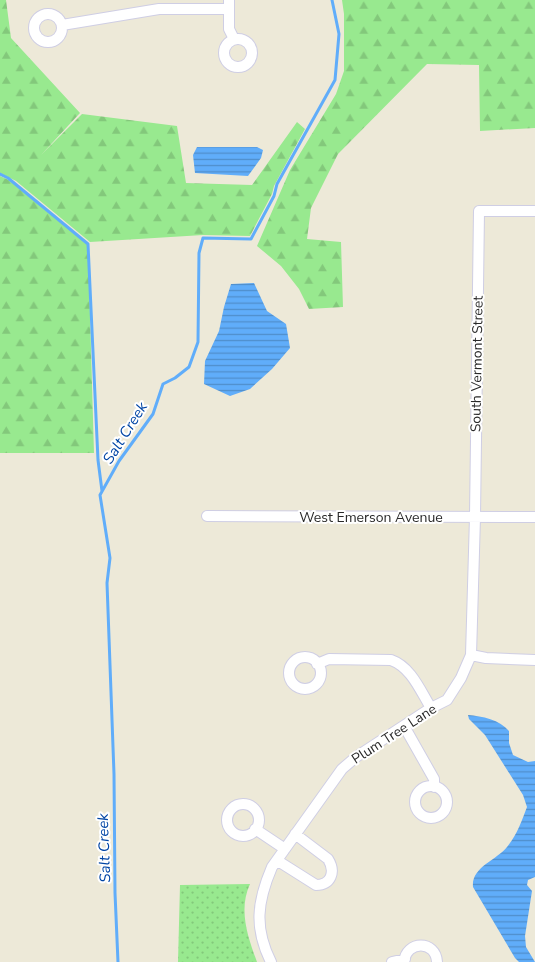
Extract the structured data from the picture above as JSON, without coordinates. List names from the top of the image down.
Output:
{
  "streets": {
    "street": ["South Vermont Street", "West Emerson Avenue", "Plum Tree Lane"]
  },
  "crossings": [
    ["South Vermont Street", "West Emerson Avenue"],
    ["South Vermont Street", "Plum Tree Lane"],
    ["West Emerson Avenue", "Plum Tree Lane"]
  ],
  "water": ["Salt Creek"]
}
